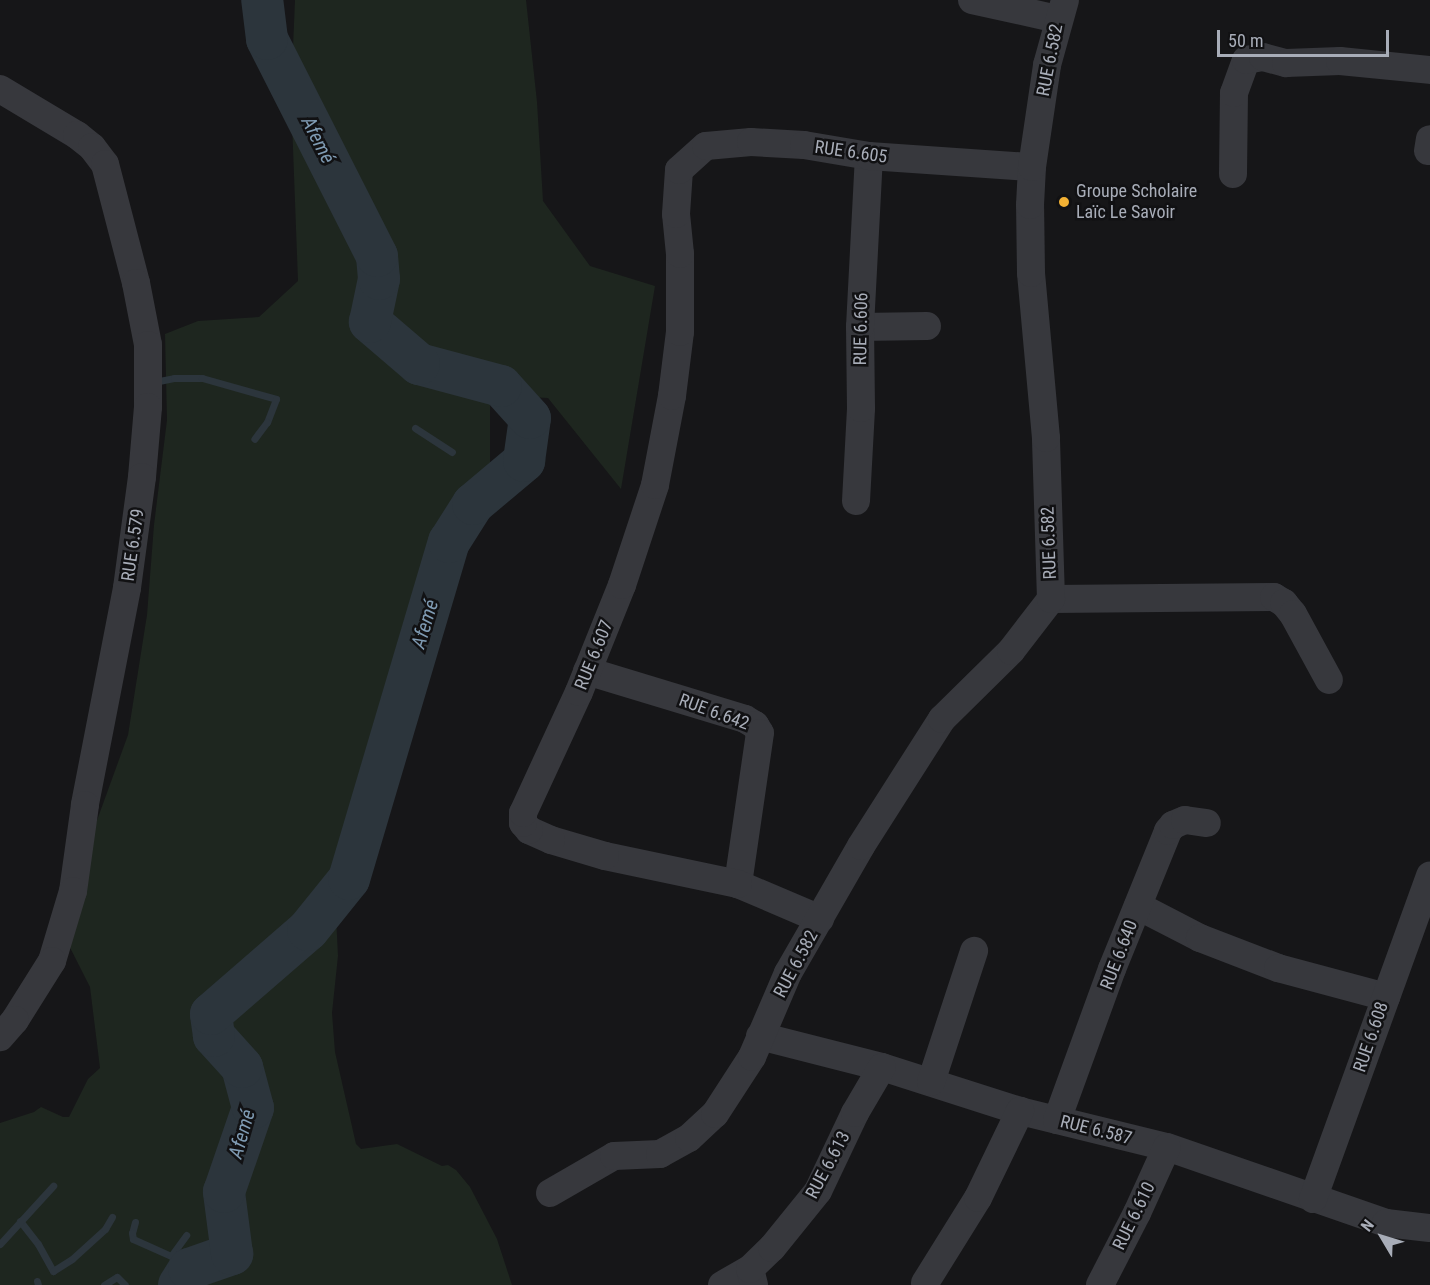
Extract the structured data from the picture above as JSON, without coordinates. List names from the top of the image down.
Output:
{
  "streets": {
    "street": [
      "RUE 6.582",
      "RUE 6.605",
      "RUE 6.606",
      "RUE 6.579",
      "RUE 6.607",
      "RUE 6.642",
      "RUE 6.640",
      "RUE 6.608",
      "RUE 6.587",
      "RUE 6.613",
      "RUE 6.610"
    ]
  },
  "crossings": [
    ["RUE 6.582", "RUE 6.605"],
    ["RUE 6.582", "RUE 6.607"],
    ["RUE 6.582", "RUE 6.587"],
    ["RUE 6.605", "RUE 6.606"],
    ["RUE 6.605", "RUE 6.607"],
    ["RUE 6.607", "RUE 6.642"],
    ["RUE 6.640", "RUE 6.587"],
    ["RUE 6.608", "RUE 6.587"],
    ["RUE 6.587", "RUE 6.613"],
    ["RUE 6.587", "RUE 6.610"]
  ],
  "water": ["Afemé"],
  "places": ["Groupe Scholaire Laïc Le Savoir"],
  "scale_bar": "50 m",
  "north": "top left"
}
